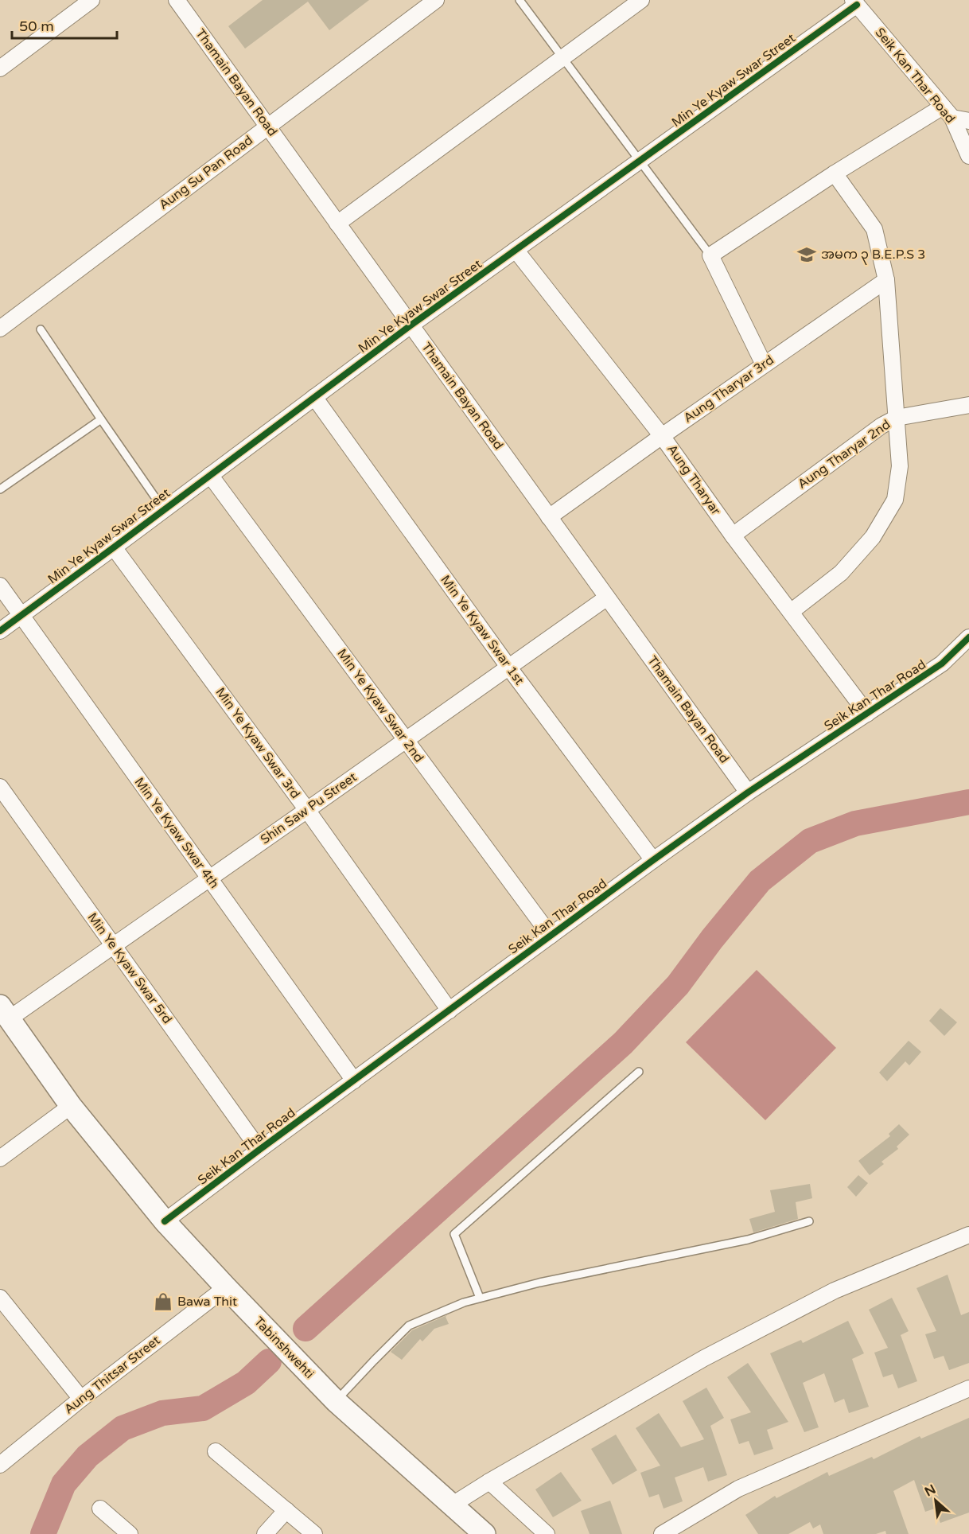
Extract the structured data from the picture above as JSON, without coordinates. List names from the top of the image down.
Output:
{
  "streets": {
    "main road": ["Tabinshwehti"],
    "street": [
      "Seik Kan Thar Road",
      "Min Ye Kyaw Swar Street",
      "Thamain Bayan Road",
      "Aung Su Pan Road",
      "Aung Tharyar 3rd",
      "Aung Tharyar 2nd",
      "Aung Tharyar",
      "Min Ye Kyaw Swar 1st",
      "Min Ye Kyaw Swar 2nd",
      "Min Ye Kyaw Swar 3rd",
      "Shin Saw Pu Street",
      "Min Ye Kyaw Swar 4th",
      "Min Ye Kyaw Swar 5rd",
      "Aung Thitsar Street"
    ]
  },
  "crossings": [
    ["Seik Kan Thar Road", "Min Ye Kyaw Swar Street"],
    ["Seik Kan Thar Road", "Thamain Bayan Road"],
    ["Seik Kan Thar Road", "Aung Tharyar"],
    ["Seik Kan Thar Road", "Min Ye Kyaw Swar 1st"],
    ["Seik Kan Thar Road", "Min Ye Kyaw Swar 2nd"],
    ["Seik Kan Thar Road", "Min Ye Kyaw Swar 3rd"],
    ["Seik Kan Thar Road", "Min Ye Kyaw Swar 4th"],
    ["Seik Kan Thar Road", "Min Ye Kyaw Swar 5rd"],
    ["Seik Kan Thar Road", "Tabinshwehti"],
    ["Min Ye Kyaw Swar Street", "Thamain Bayan Road"],
    ["Min Ye Kyaw Swar Street", "Aung Tharyar"],
    ["Min Ye Kyaw Swar Street", "Min Ye Kyaw Swar 1st"],
    ["Min Ye Kyaw Swar Street", "Min Ye Kyaw Swar 2nd"],
    ["Min Ye Kyaw Swar Street", "Min Ye Kyaw Swar 3rd"],
    ["Min Ye Kyaw Swar Street", "Min Ye Kyaw Swar 4th"],
    ["Thamain Bayan Road", "Aung Su Pan Road"],
    ["Thamain Bayan Road", "Aung Tharyar 3rd"],
    ["Thamain Bayan Road", "Shin Saw Pu Street"],
    ["Aung Tharyar 3rd", "Aung Tharyar"],
    ["Aung Tharyar 2nd", "Aung Tharyar"],
    ["Min Ye Kyaw Swar 1st", "Shin Saw Pu Street"],
    ["Min Ye Kyaw Swar 2nd", "Shin Saw Pu Street"],
    ["Min Ye Kyaw Swar 3rd", "Shin Saw Pu Street"],
    ["Shin Saw Pu Street", "Min Ye Kyaw Swar 4th"],
    ["Shin Saw Pu Street", "Min Ye Kyaw Swar 5rd"],
    ["Shin Saw Pu Street", "Tabinshwehti"],
    ["Tabinshwehti", "Aung Thitsar Street"]
  ],
  "places": {
    "school or university": ["အမက ၃ B.E.P.S 3"],
    "shop": ["Bawa Thit"]
  },
  "scale_bar": "50 m",
  "north": "top left"
}
